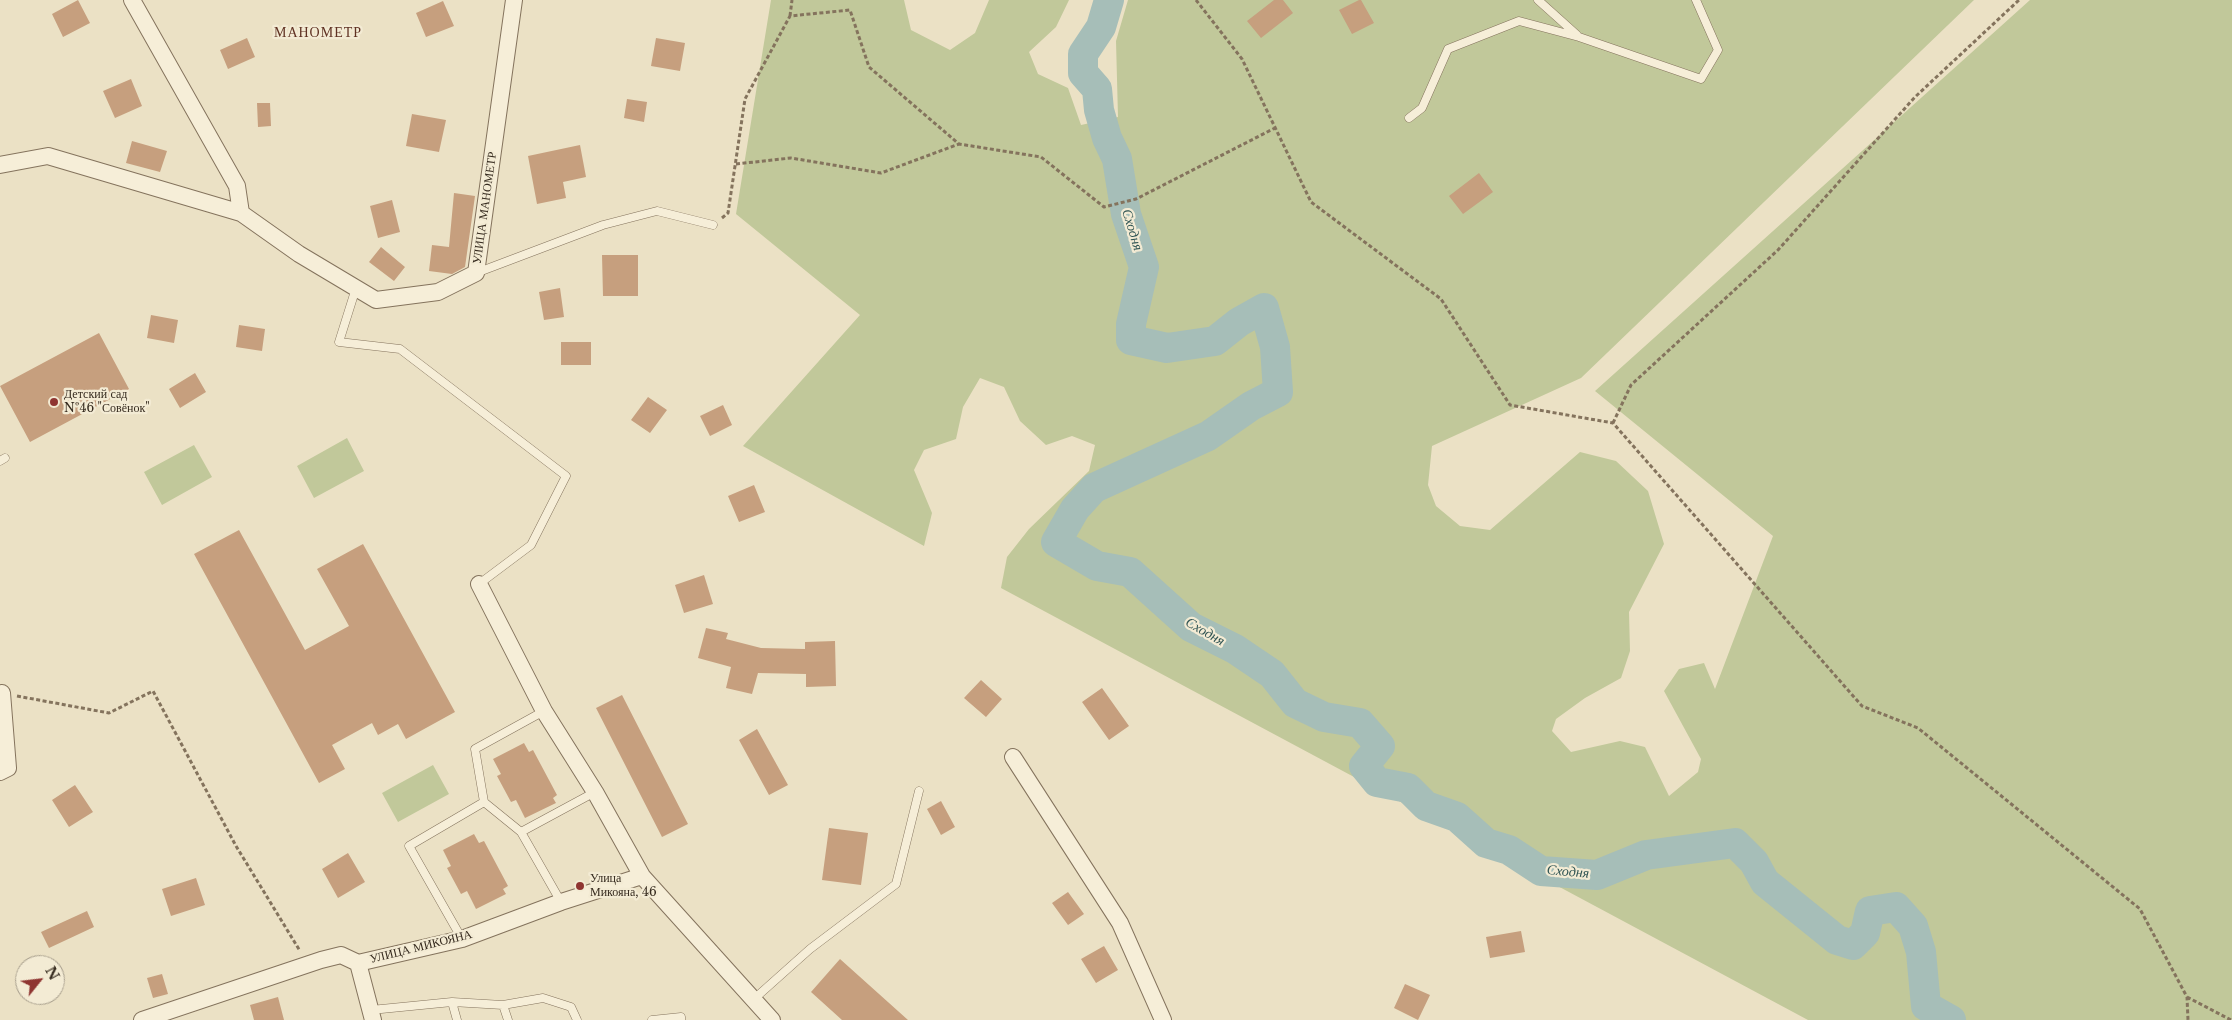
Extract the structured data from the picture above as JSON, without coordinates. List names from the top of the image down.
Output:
{
  "streets": {
    "street": ["УЛИЦА МАНОМЕТР", "УЛИЦА МИКОЯНА"]
  },
  "districts": ["МАНОМЕТР"],
  "water": ["Сходня"],
  "places": ["Детский сад №46 \"Совёнок\"", "Улица Микояна, 46"],
  "north": "top right"
}
